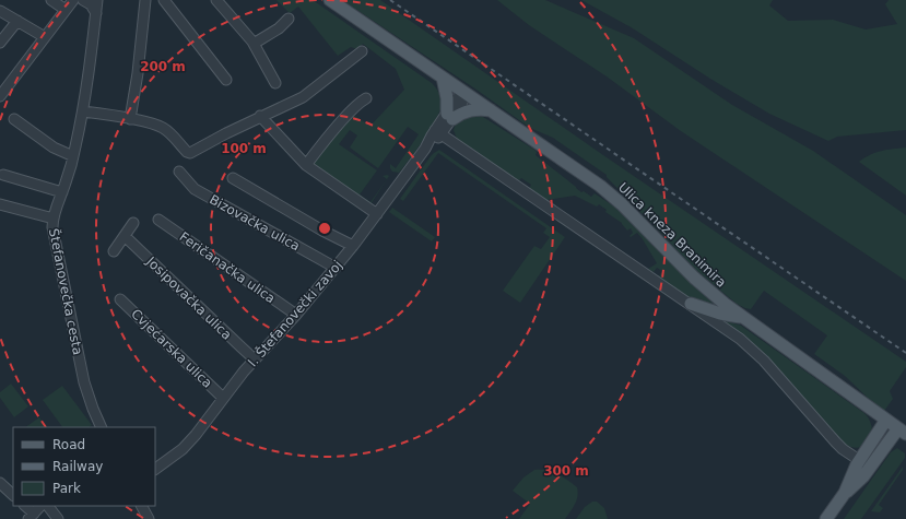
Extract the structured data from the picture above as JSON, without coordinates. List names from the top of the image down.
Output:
{
  "streets": {
    "main road": ["Ulica kneza Branimira"],
    "street": [
      "Bizovačka ulica",
      "Feričanačka ulica",
      "Štefanovečka cesta",
      "Josipovačka ulica",
      "I. Štefanovečki zavoj",
      "Cvjećarska ulica"
    ]
  },
  "crossings": [
    ["Bizovačka ulica", "I. Štefanovečki zavoj"],
    ["Ulica kneza Branimira", "I. Štefanovečki zavoj"],
    ["Feričanačka ulica", "I. Štefanovečki zavoj"],
    ["Josipovačka ulica", "I. Štefanovečki zavoj"],
    ["I. Štefanovečki zavoj", "Cvjećarska ulica"]
  ],
  "legend": ["Road", "Railway", "Park"],
  "rings": ["200 m", "100 m", "300 m"]
}
